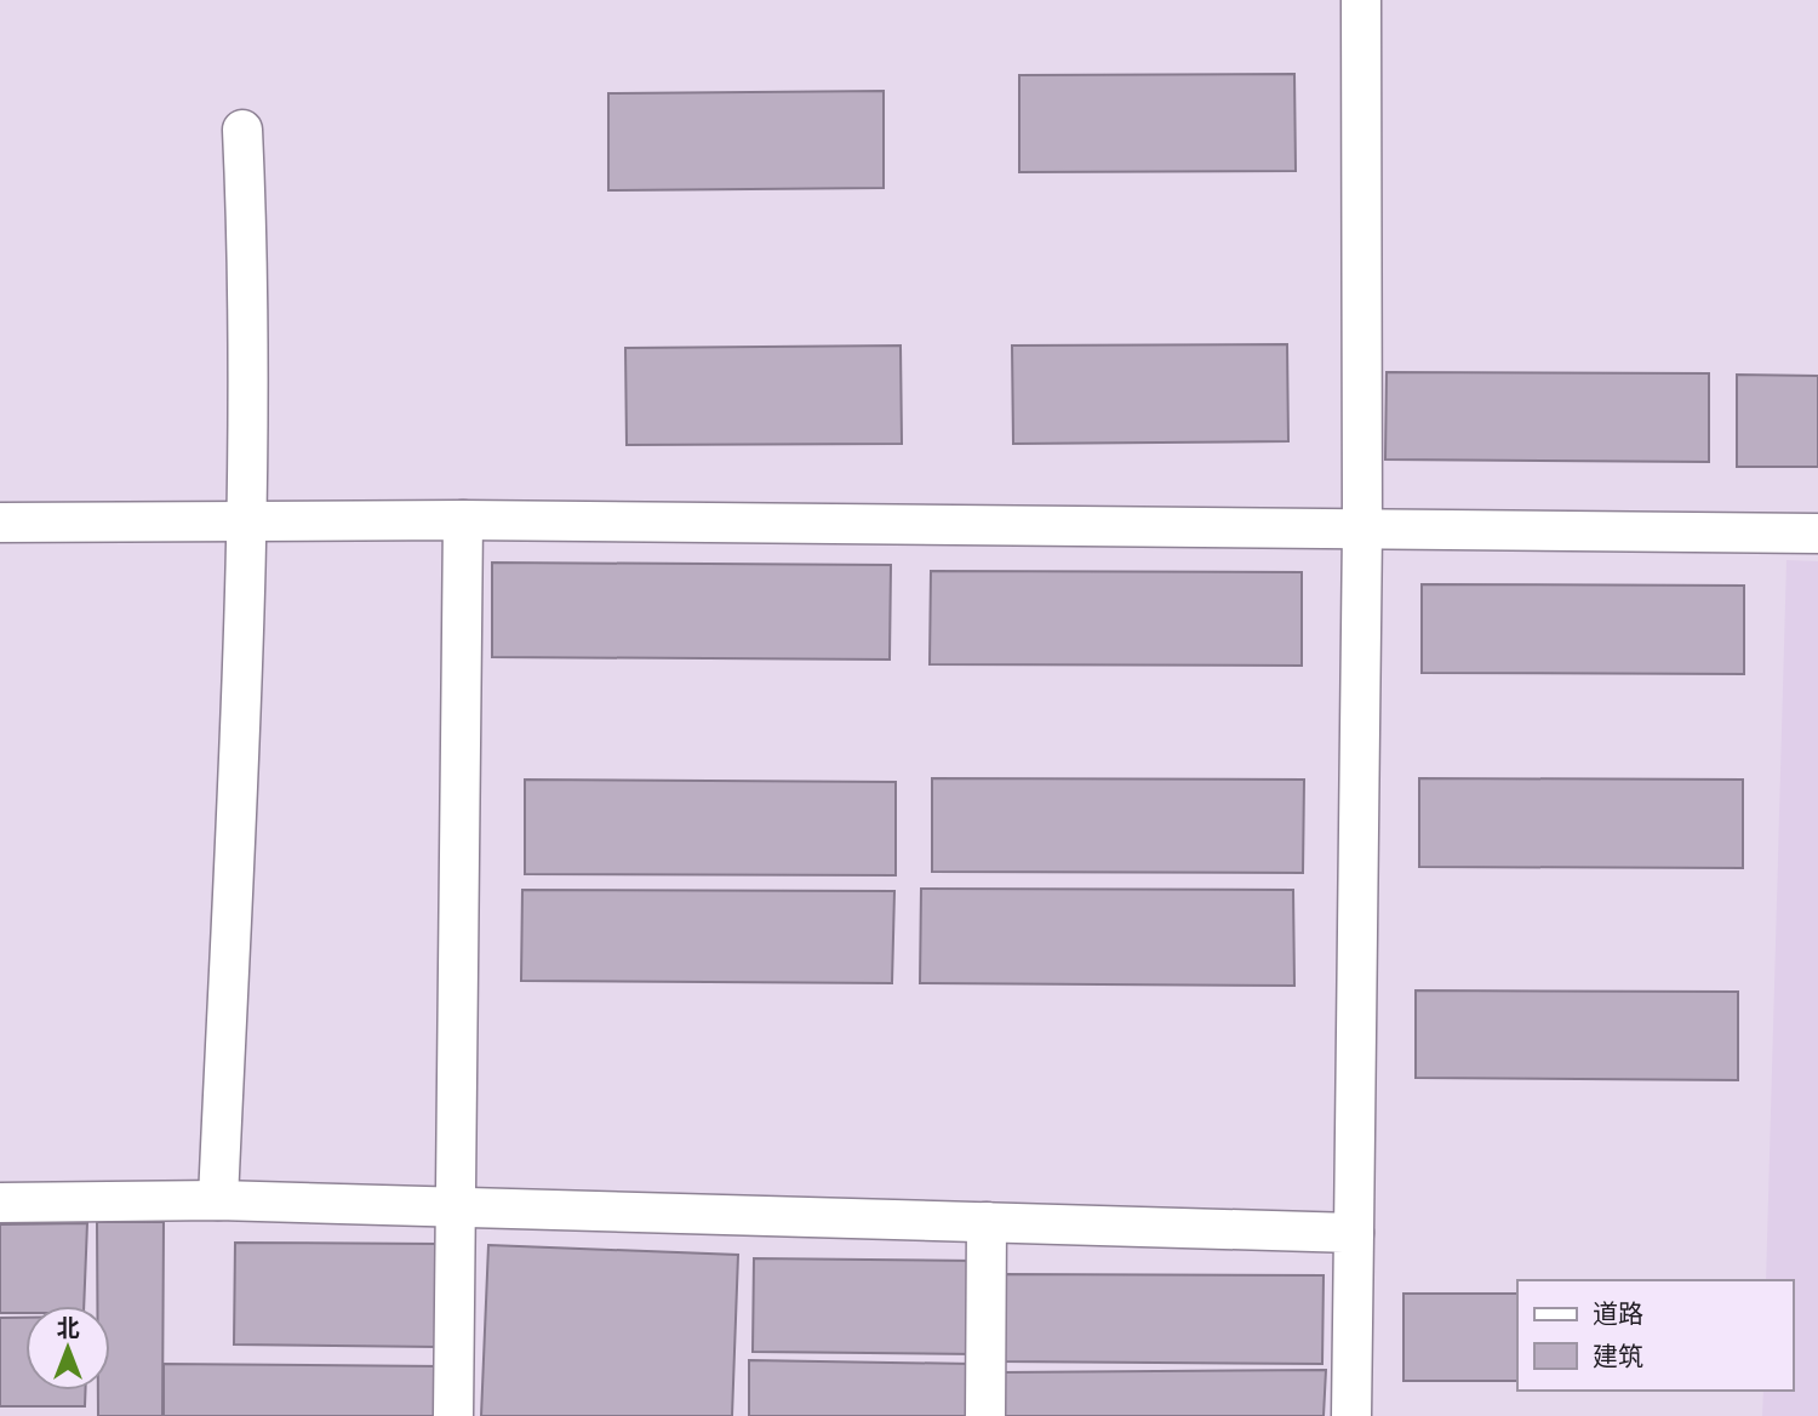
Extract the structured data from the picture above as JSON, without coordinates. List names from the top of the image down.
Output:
{
  "legend": ["道路", "建筑"],
  "north": "top"
}
